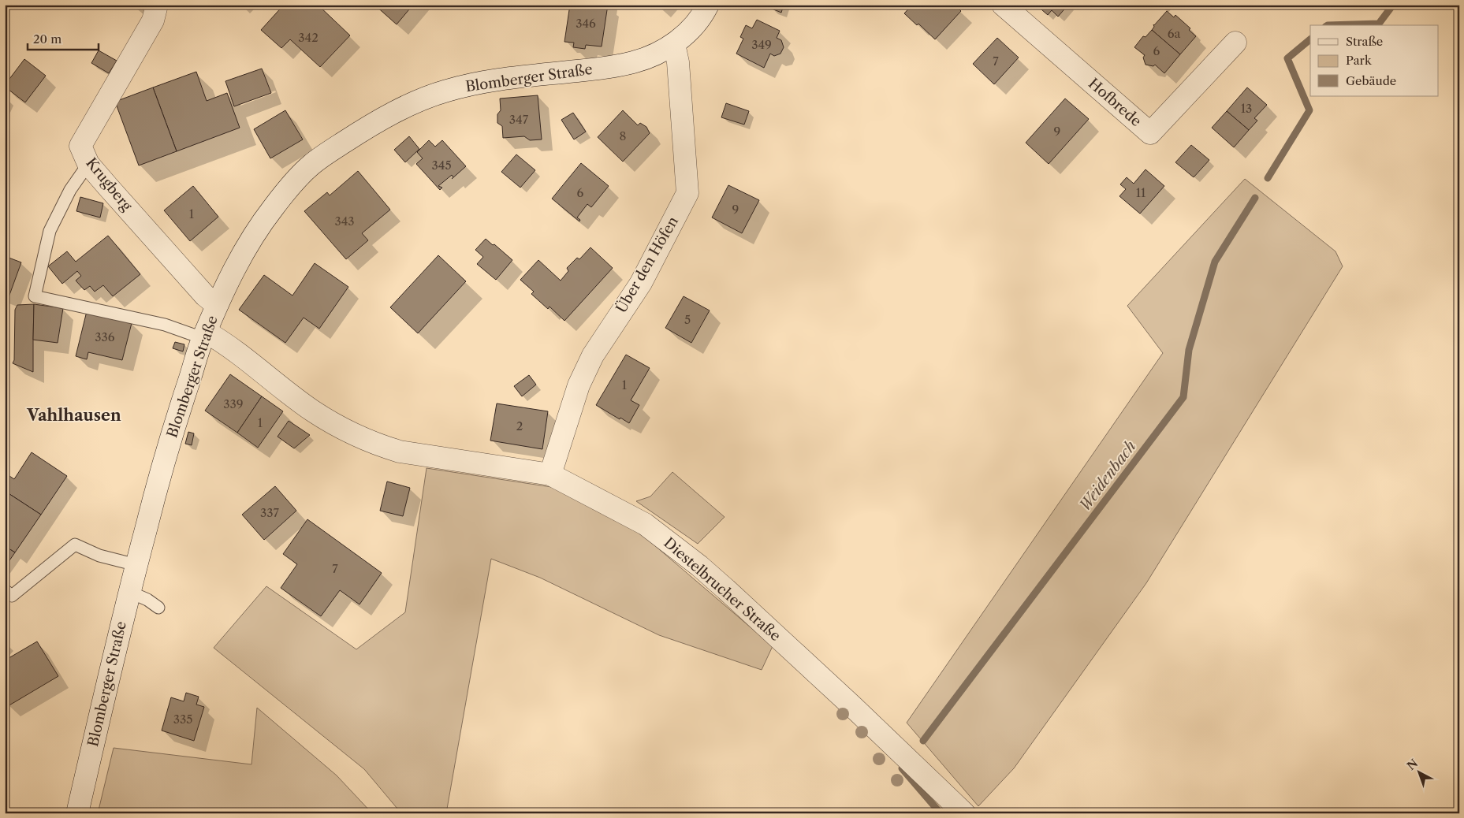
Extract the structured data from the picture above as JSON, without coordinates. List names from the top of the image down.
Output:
{
  "streets": {
    "street": [
      "Blomberger Straße",
      "Hofbrede",
      "Krugberg",
      "Über den Höfen",
      "Diestelbrucher Straße"
    ]
  },
  "crossings": [
    ["Blomberger Straße", "Krugberg"],
    ["Blomberger Straße", "Über den Höfen"],
    ["Blomberger Straße", "Diestelbrucher Straße"],
    ["Über den Höfen", "Diestelbrucher Straße"]
  ],
  "districts": ["Vahlhausen"],
  "water": ["Weidenbach"],
  "house_numbers": [
    "346",
    "6a",
    "342",
    "349",
    "6",
    "7",
    "13",
    "347",
    "9",
    "8",
    "345",
    "6",
    "11",
    "9",
    "1",
    "343",
    "5",
    "336",
    "1",
    "339",
    "1",
    "2",
    "337",
    "7",
    "335"
  ],
  "legend": ["Straße", "Park", "Gebäude"],
  "scale_bar": "20 m",
  "north": "top left"
}
